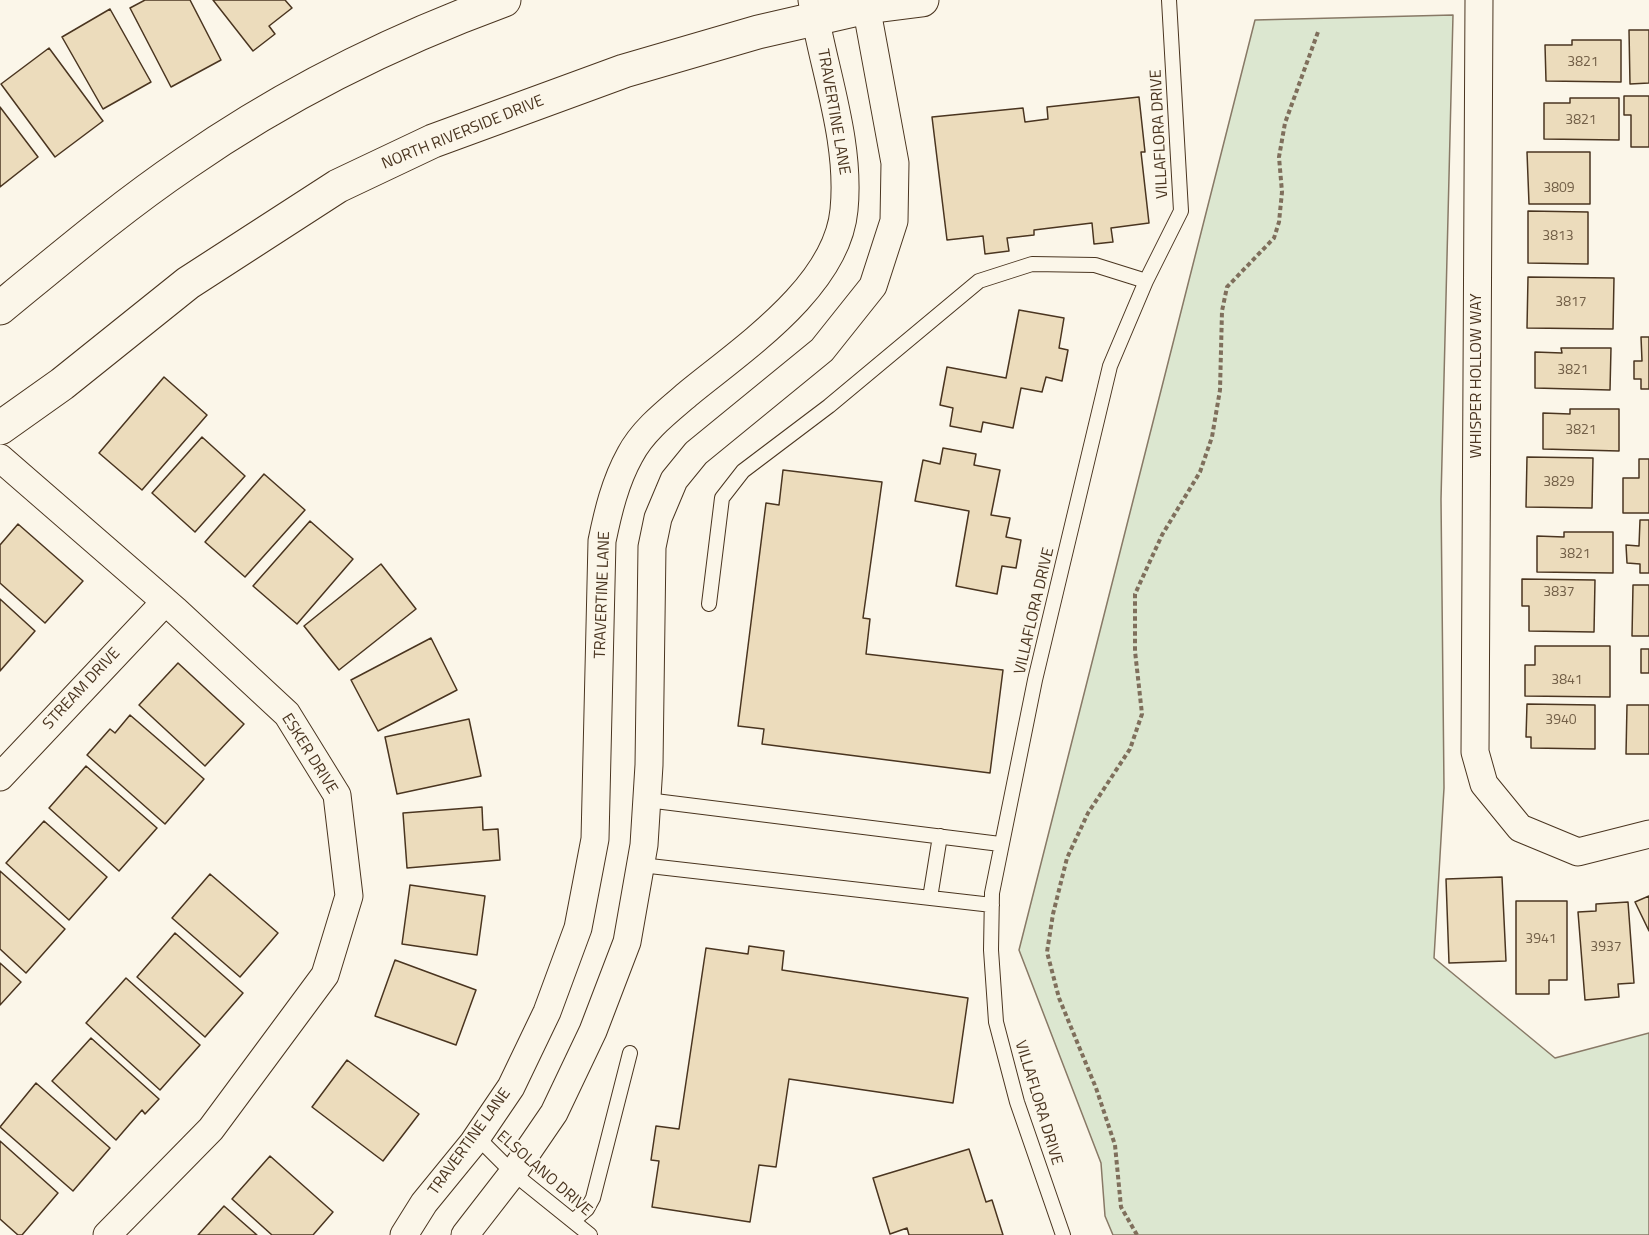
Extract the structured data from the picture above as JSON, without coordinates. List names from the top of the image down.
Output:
{
  "streets": {
    "main road": ["NORTH RIVERSIDE DRIVE"],
    "street": [
      "TRAVERTINE LANE",
      "WHISPER HOLLOW WAY",
      "STREAM DRIVE",
      "ESKER DRIVE"
    ],
    "lane": ["VILLAFLORA DRIVE", "ELSOLANO DRIVE"]
  },
  "crossings": [
    ["TRAVERTINE LANE", "NORTH RIVERSIDE DRIVE"],
    ["TRAVERTINE LANE", "ELSOLANO DRIVE"],
    ["STREAM DRIVE", "ESKER DRIVE"]
  ],
  "house_numbers": [
    "3821",
    "3821",
    "3809",
    "3813",
    "3817",
    "3821",
    "3821",
    "3829",
    "3821",
    "3837",
    "3841",
    "3940",
    "3941",
    "3937"
  ]
}
